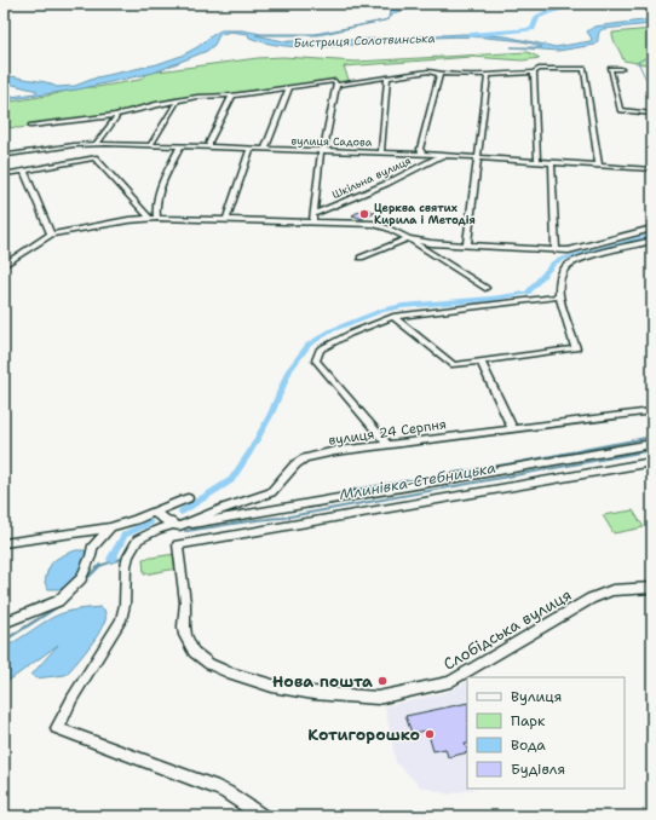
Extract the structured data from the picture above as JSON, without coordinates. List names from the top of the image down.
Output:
{
  "streets": {
    "street": [
      "вулиця Садова",
      "Шкільна вулиця",
      "вулиця 24 Серпня",
      "Слобідська вулиця"
    ]
  },
  "crossings": [
    ["вулиця Садова", "Шкільна вулиця"]
  ],
  "water": ["Бистриця Солотвинська", "Млинівка-Стебницька"],
  "places": ["Церква святих Кирила і Методія", "Нова пошта", "Котигорошко"],
  "legend": [
    "Вулиця",
    "Парк",
    "Вода",
    "Будівля"
  ]
}
